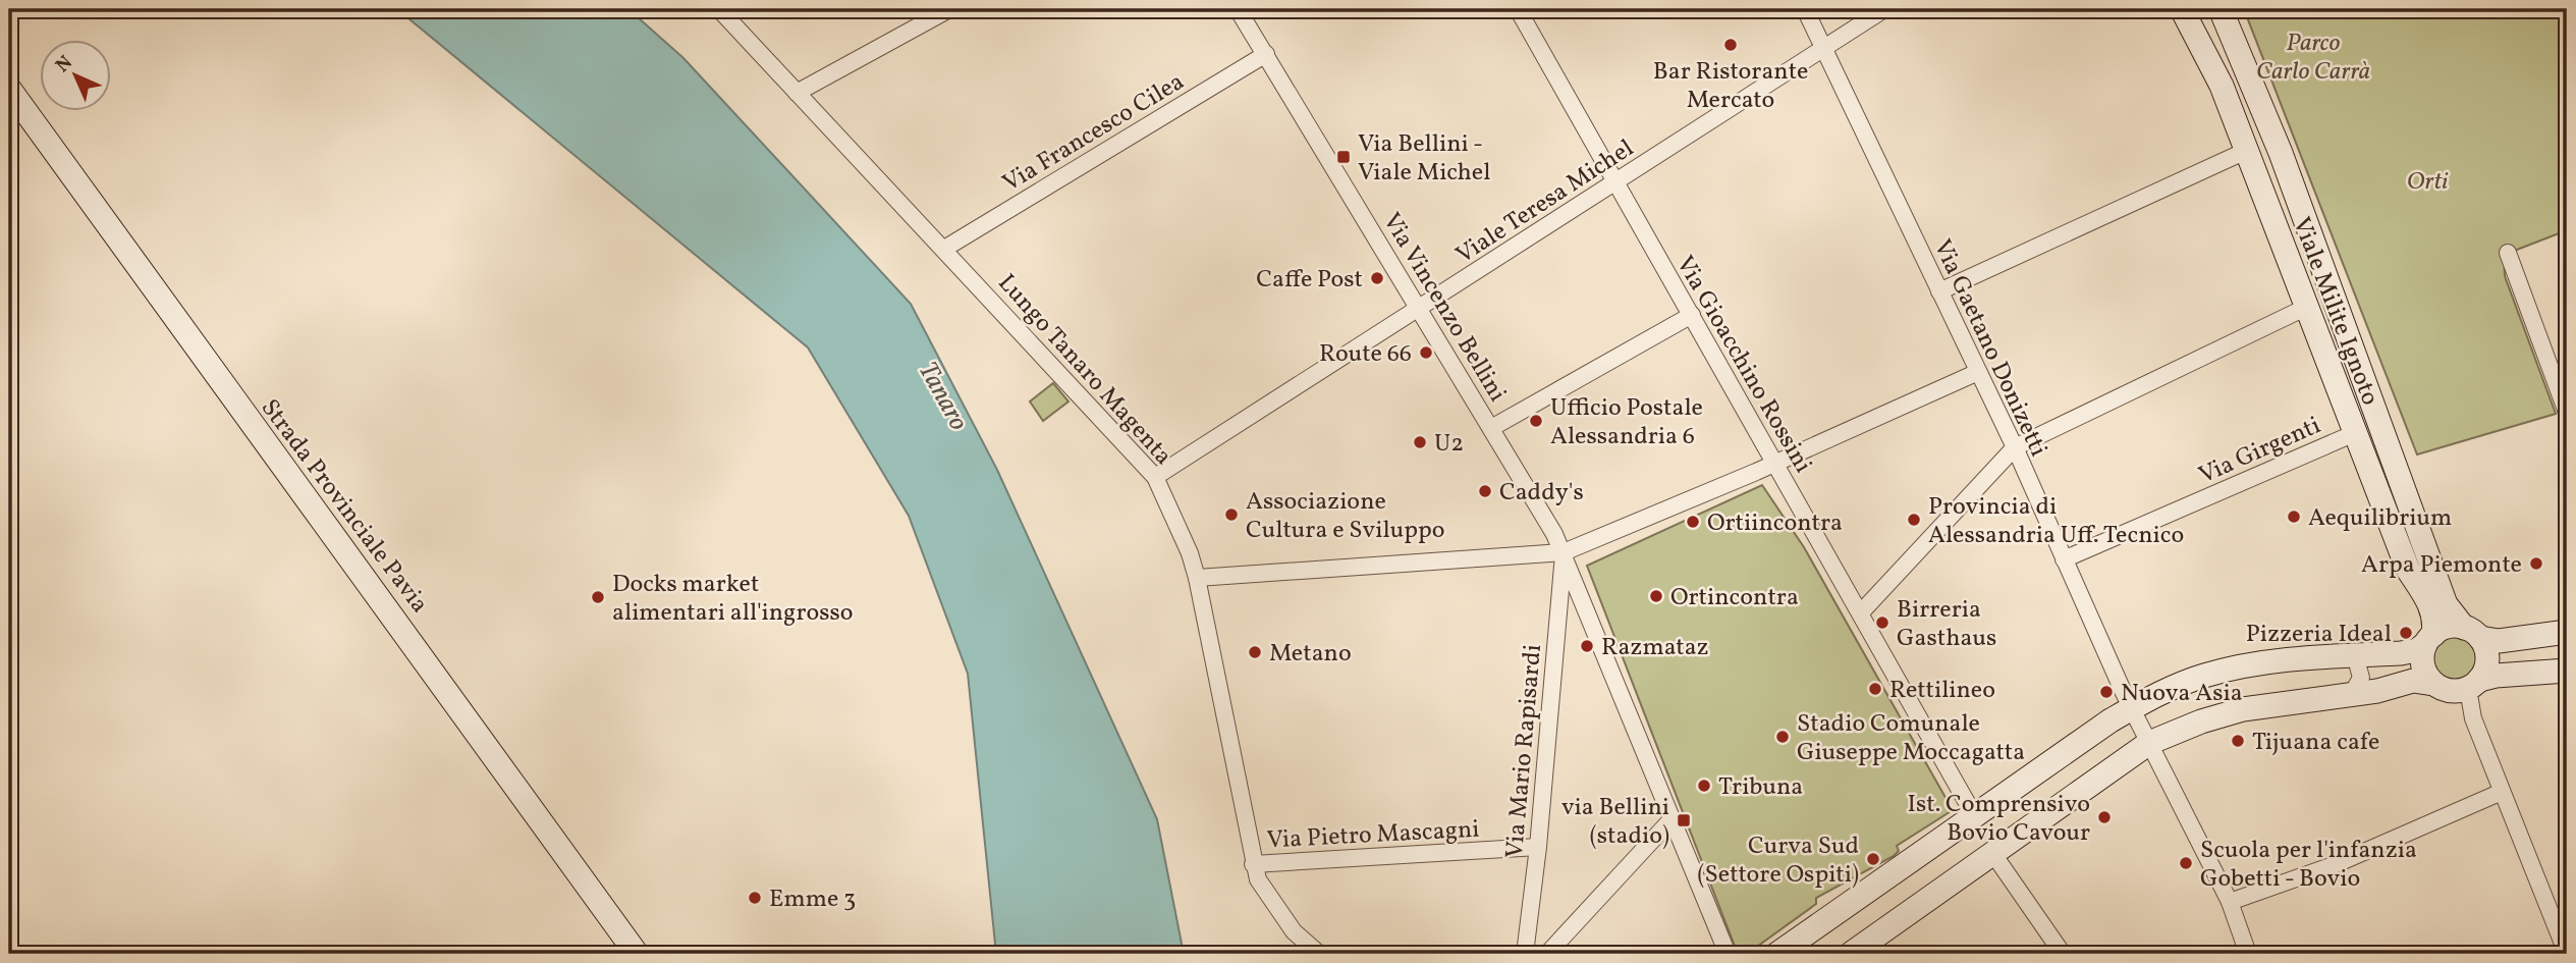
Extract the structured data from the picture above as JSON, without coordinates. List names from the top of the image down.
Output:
{
  "streets": {
    "main road": ["Viale Milite Ignoto", "Strada Provinciale Pavia"],
    "street": [
      "Via Francesco Cilea",
      "Viale Teresa Michel",
      "Via Vincenzo Bellini",
      "Via Gaetano Donizetti",
      "Via Gioacchino Rossini",
      "Lungo Tanaro Magenta",
      "Via Girgenti",
      "Via Mario Rapisardi",
      "Via Pietro Mascagni"
    ]
  },
  "crossings": [
    ["Via Francesco Cilea", "Via Vincenzo Bellini"],
    ["Via Francesco Cilea", "Lungo Tanaro Magenta"],
    ["Viale Teresa Michel", "Via Vincenzo Bellini"],
    ["Viale Teresa Michel", "Via Gaetano Donizetti"],
    ["Viale Teresa Michel", "Via Gioacchino Rossini"],
    ["Viale Teresa Michel", "Lungo Tanaro Magenta"],
    ["Via Vincenzo Bellini", "Via Mario Rapisardi"],
    ["Viale Milite Ignoto", "Via Girgenti"],
    ["Via Gaetano Donizetti", "Via Girgenti"],
    ["Lungo Tanaro Magenta", "Via Pietro Mascagni"],
    ["Via Mario Rapisardi", "Via Pietro Mascagni"]
  ],
  "water": ["Tanaro"],
  "parks": ["Parco Carlo Carrà", "Orti"],
  "places": {
    "other": [
      "Bar Ristorante Mercato",
      "Caffe Post",
      "Route 66",
      "Ufficio Postale Alessandria 6",
      "U2",
      "Caddy's",
      "Associazione Cultura e Sviluppo",
      "Aequilibrium",
      "Provincia di Alessandria Uff. Tecnico",
      "Ortiincontra",
      "Arpa Piemonte",
      "Ortincontra",
      "Docks market alimentari all'ingrosso",
      "Birreria Gasthaus",
      "Pizzeria Ideal",
      "Razmataz",
      "Metano",
      "Rettilineo",
      "Nuova Asia",
      "Stadio Comunale Giuseppe Moccagatta",
      "Tijuana cafe",
      "Tribuna",
      "Ist. Comprensivo Bovio Cavour",
      "Curva Sud (Settore Ospiti)",
      "Scuola per l'infanzia Gobetti - Bovio",
      "Emme 3"
    ],
    "transit": ["Via Bellini - Viale Michel", "via Bellini (stadio)"]
  },
  "north": "top left"
}
